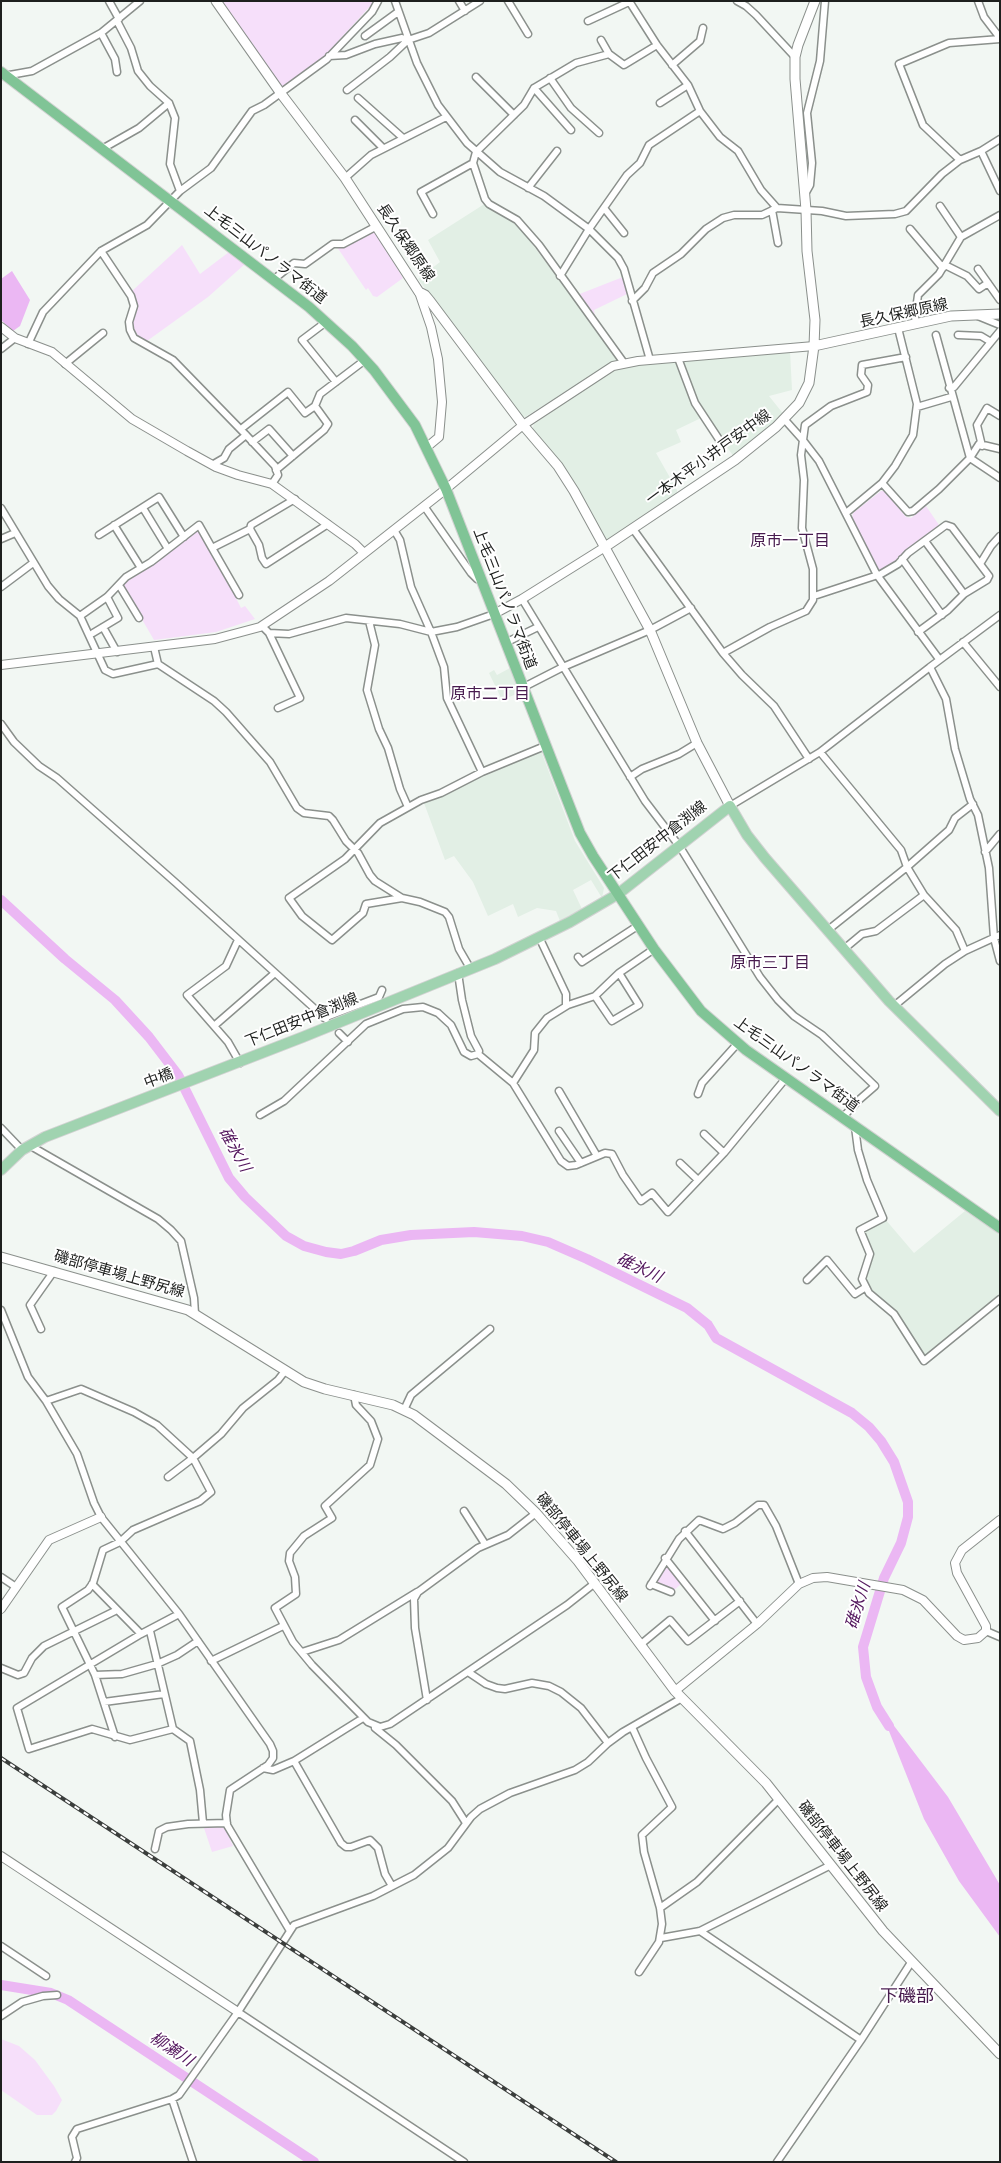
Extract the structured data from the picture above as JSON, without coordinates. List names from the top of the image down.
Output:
{
  "streets": {
    "highway": ["上毛三山パノラマ街道"],
    "main road": [
      "長久保郷原線",
      "一本木平小井戸安中線",
      "下仁田安中倉渕線",
      "中橋",
      "磯部停車場上野尻線"
    ]
  },
  "crossings": [
    ["長久保郷原線", "一本木平小井戸安中線"],
    ["上毛三山パノラマ街道", "下仁田安中倉渕線"],
    ["下仁田安中倉渕線", "中橋"]
  ],
  "districts": [
    "原市一丁目",
    "原市二丁目",
    "原市三丁目",
    "下磯部"
  ],
  "water": ["碓氷川", "柳瀬川"]
}
